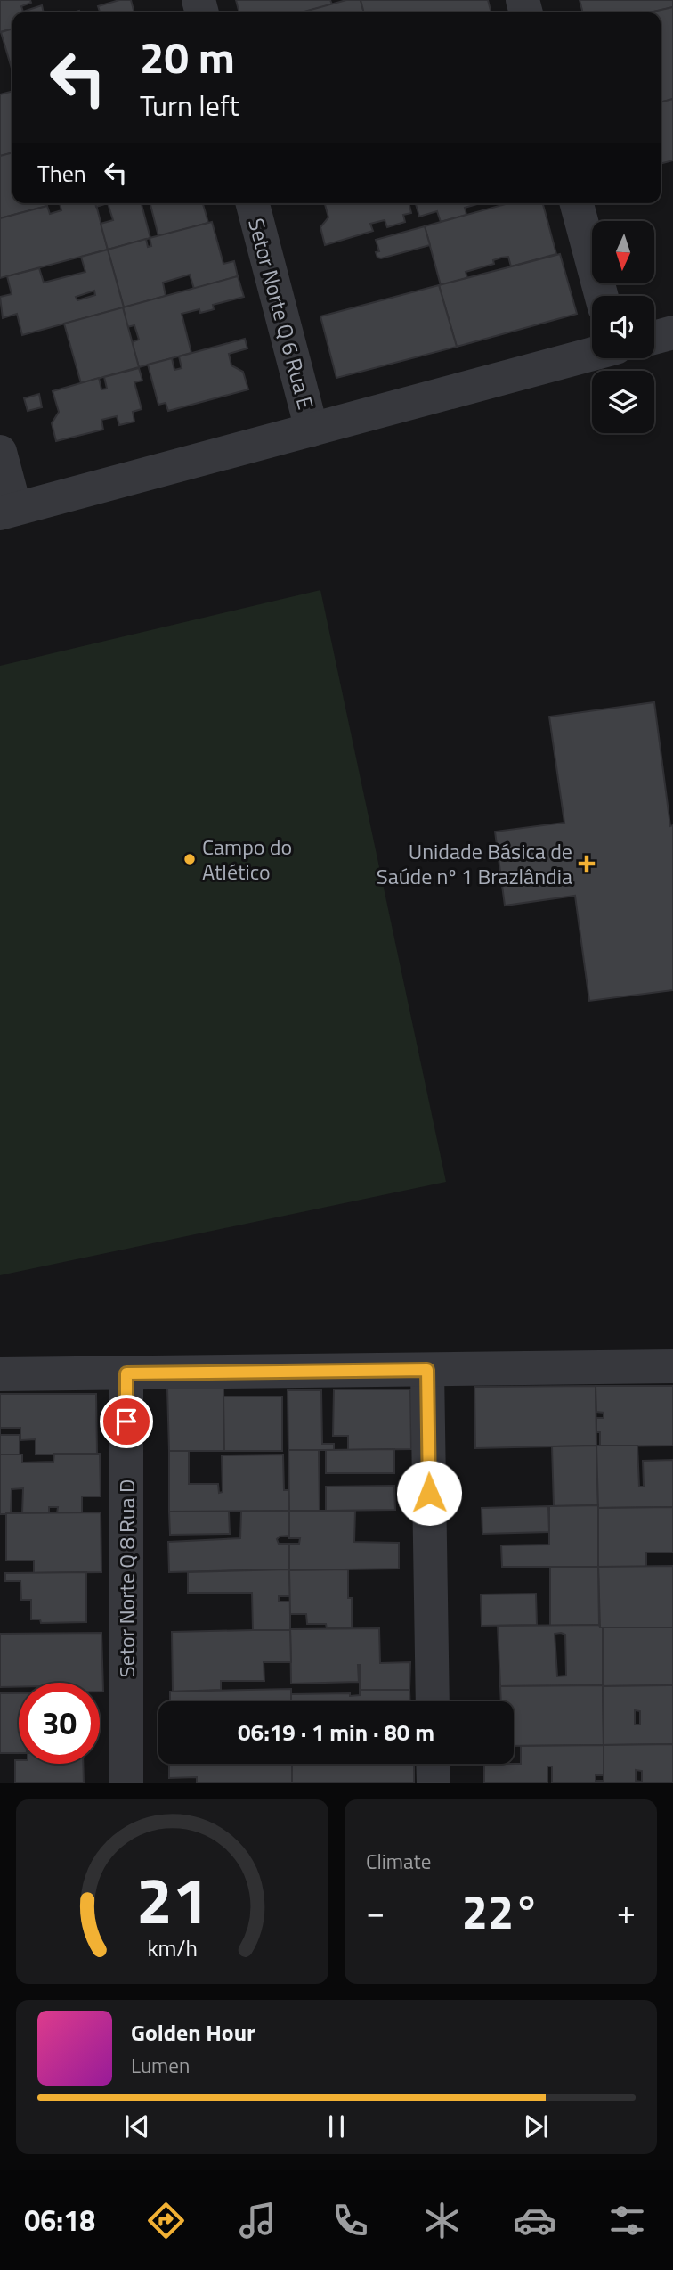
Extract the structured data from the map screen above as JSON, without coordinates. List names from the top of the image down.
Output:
{
  "streets": {
    "street": ["Setor Norte Q 6 Rua E", "Setor Norte Q 8 Rua D"]
  },
  "places": {
    "other": ["Campo do Atlético"],
    "health": ["Unidade Básica de Saúde nº 1 Brazlândia"]
  },
  "north": "bottom",
  "page": {
    "turn": ["20 m", "Turn left"],
    "then": "Then",
    "limit": "30",
    "trip": "06:19 · 1 min · 80 m",
    "tile": "Climate",
    "heat": ["−", "22°", "+"],
    "song": ["Golden Hour", "Lumen"],
    "tabs": "06:18",
    "gauge": ["21", "km/h"]
  }
}
